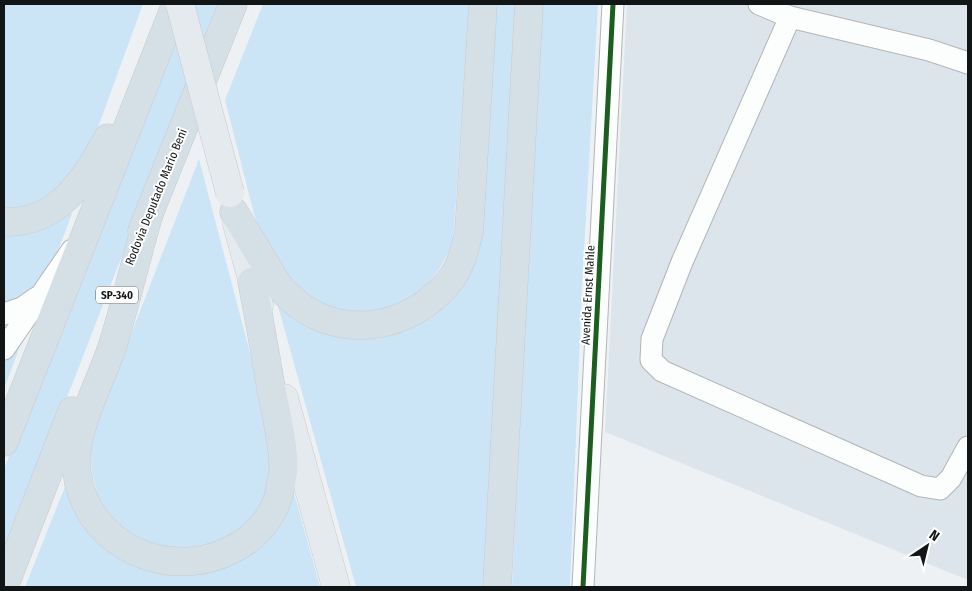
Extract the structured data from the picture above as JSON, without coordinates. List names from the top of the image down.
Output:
{
  "streets": {
    "highway": ["Rodovia Deputado Mario Beni", "SP-340"],
    "street": ["Avenida Ernst Mahle"]
  },
  "north": "top right"
}
